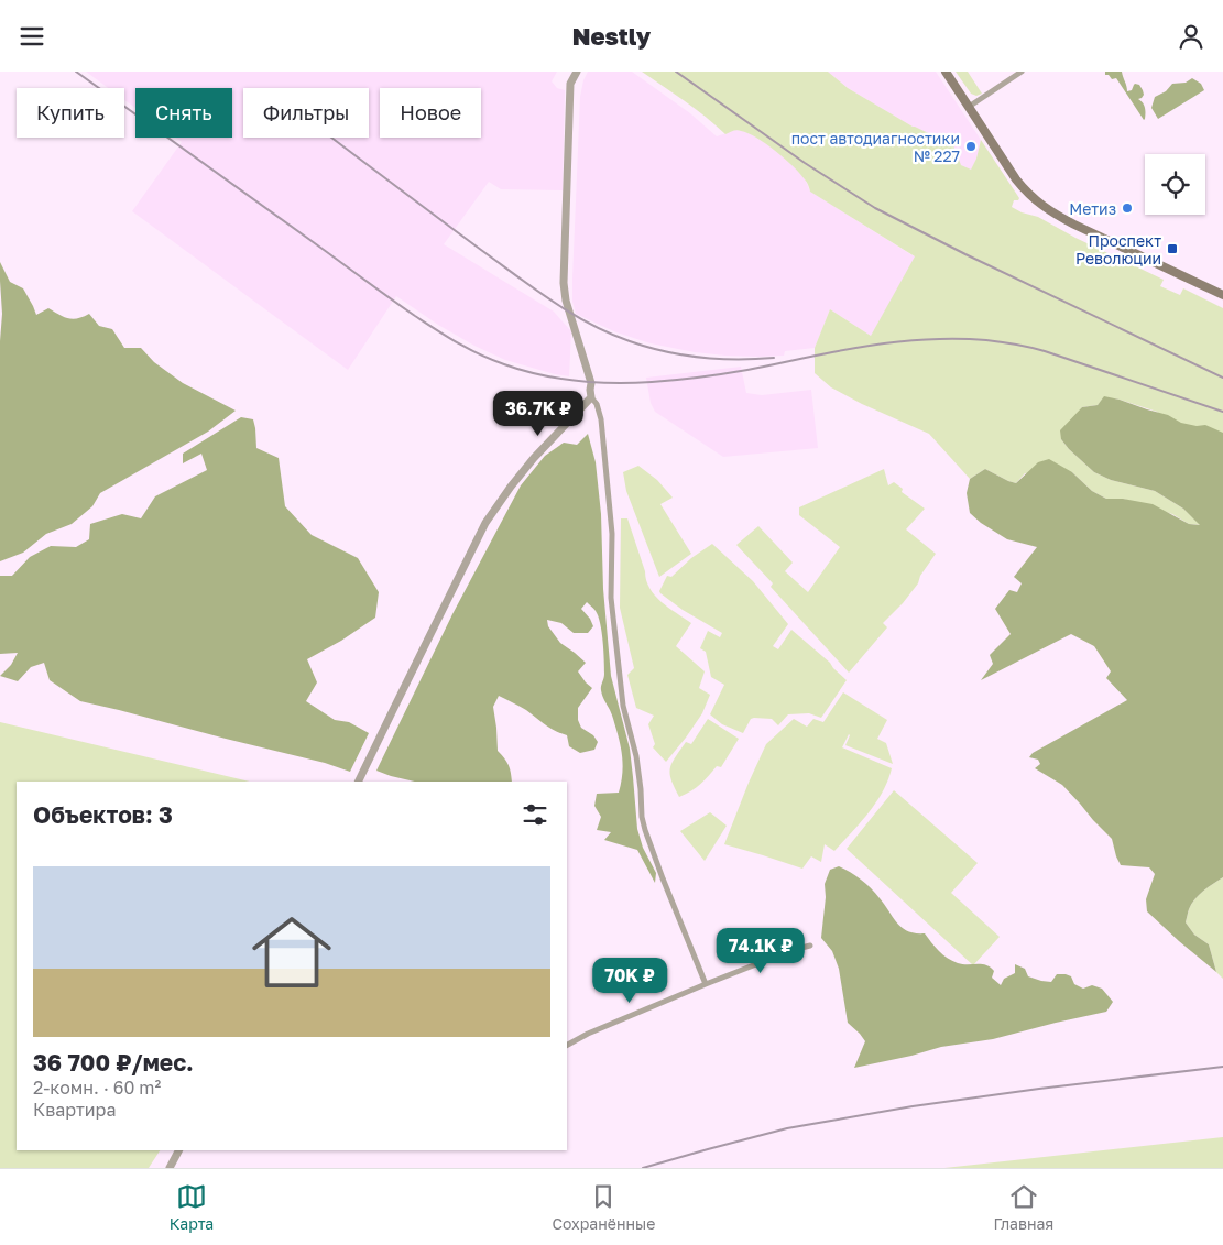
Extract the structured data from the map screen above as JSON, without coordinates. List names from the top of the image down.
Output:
{
  "places": {
    "other": ["пост автодиагностики № 227", "Метиз"],
    "transit": ["Проспект Революции"]
  },
  "page": {
    "header": "Nestly",
    "chip": [
      "Купить",
      "Снять",
      "Фильтры",
      "Новое"
    ],
    "price": ["36.7K ₽", "74.1K ₽", "70K ₽"],
    "heading": "Объектов: 3",
    "list": [
      {
        "name": "36 700 ₽/мес.",
        "note": "2-комн. · 60 m² · Квартира"
      }
    ],
    "tabs": ["Карта", "Сохранённые", "Главная"]
  }
}
